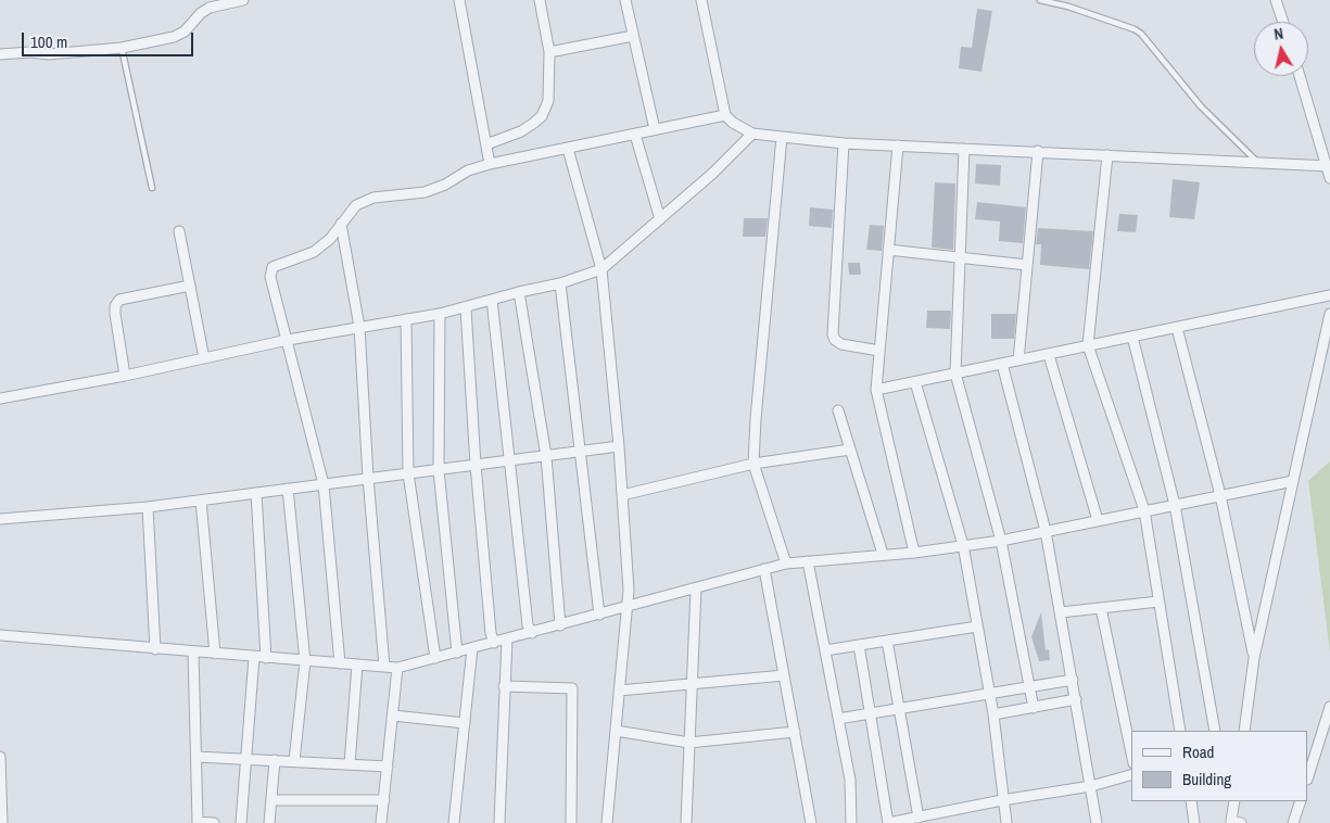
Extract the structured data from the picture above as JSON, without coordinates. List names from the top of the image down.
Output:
{
  "legend": ["Road", "Building"],
  "scale_bar": "100 m",
  "north": "top"
}
